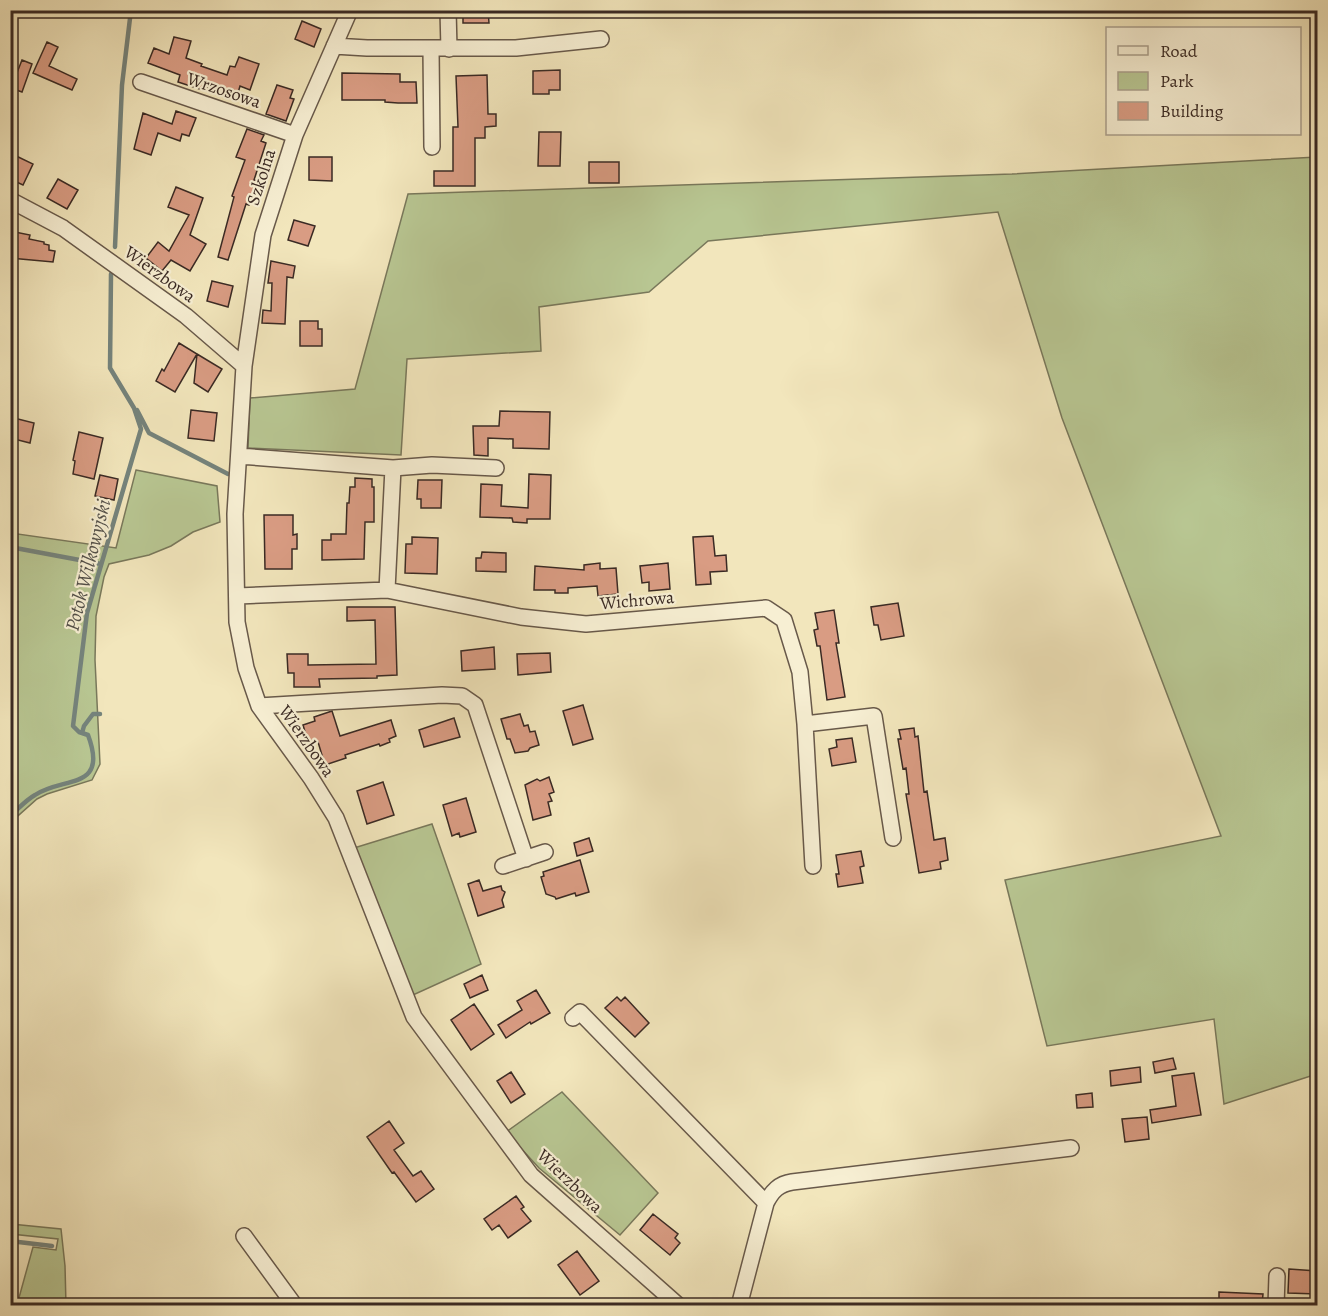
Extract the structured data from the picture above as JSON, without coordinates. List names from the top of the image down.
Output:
{
  "streets": {
    "street": [
      "Wrzosowa",
      "Szkolna",
      "Wierzbowa",
      "Wichrowa"
    ]
  },
  "crossings": [
    ["Wrzosowa", "Szkolna"],
    ["Szkolna", "Wierzbowa"],
    ["Wierzbowa", "Wichrowa"]
  ],
  "water": ["Potok Wilkowyjski"],
  "legend": ["Road", "Park", "Building"]
}
